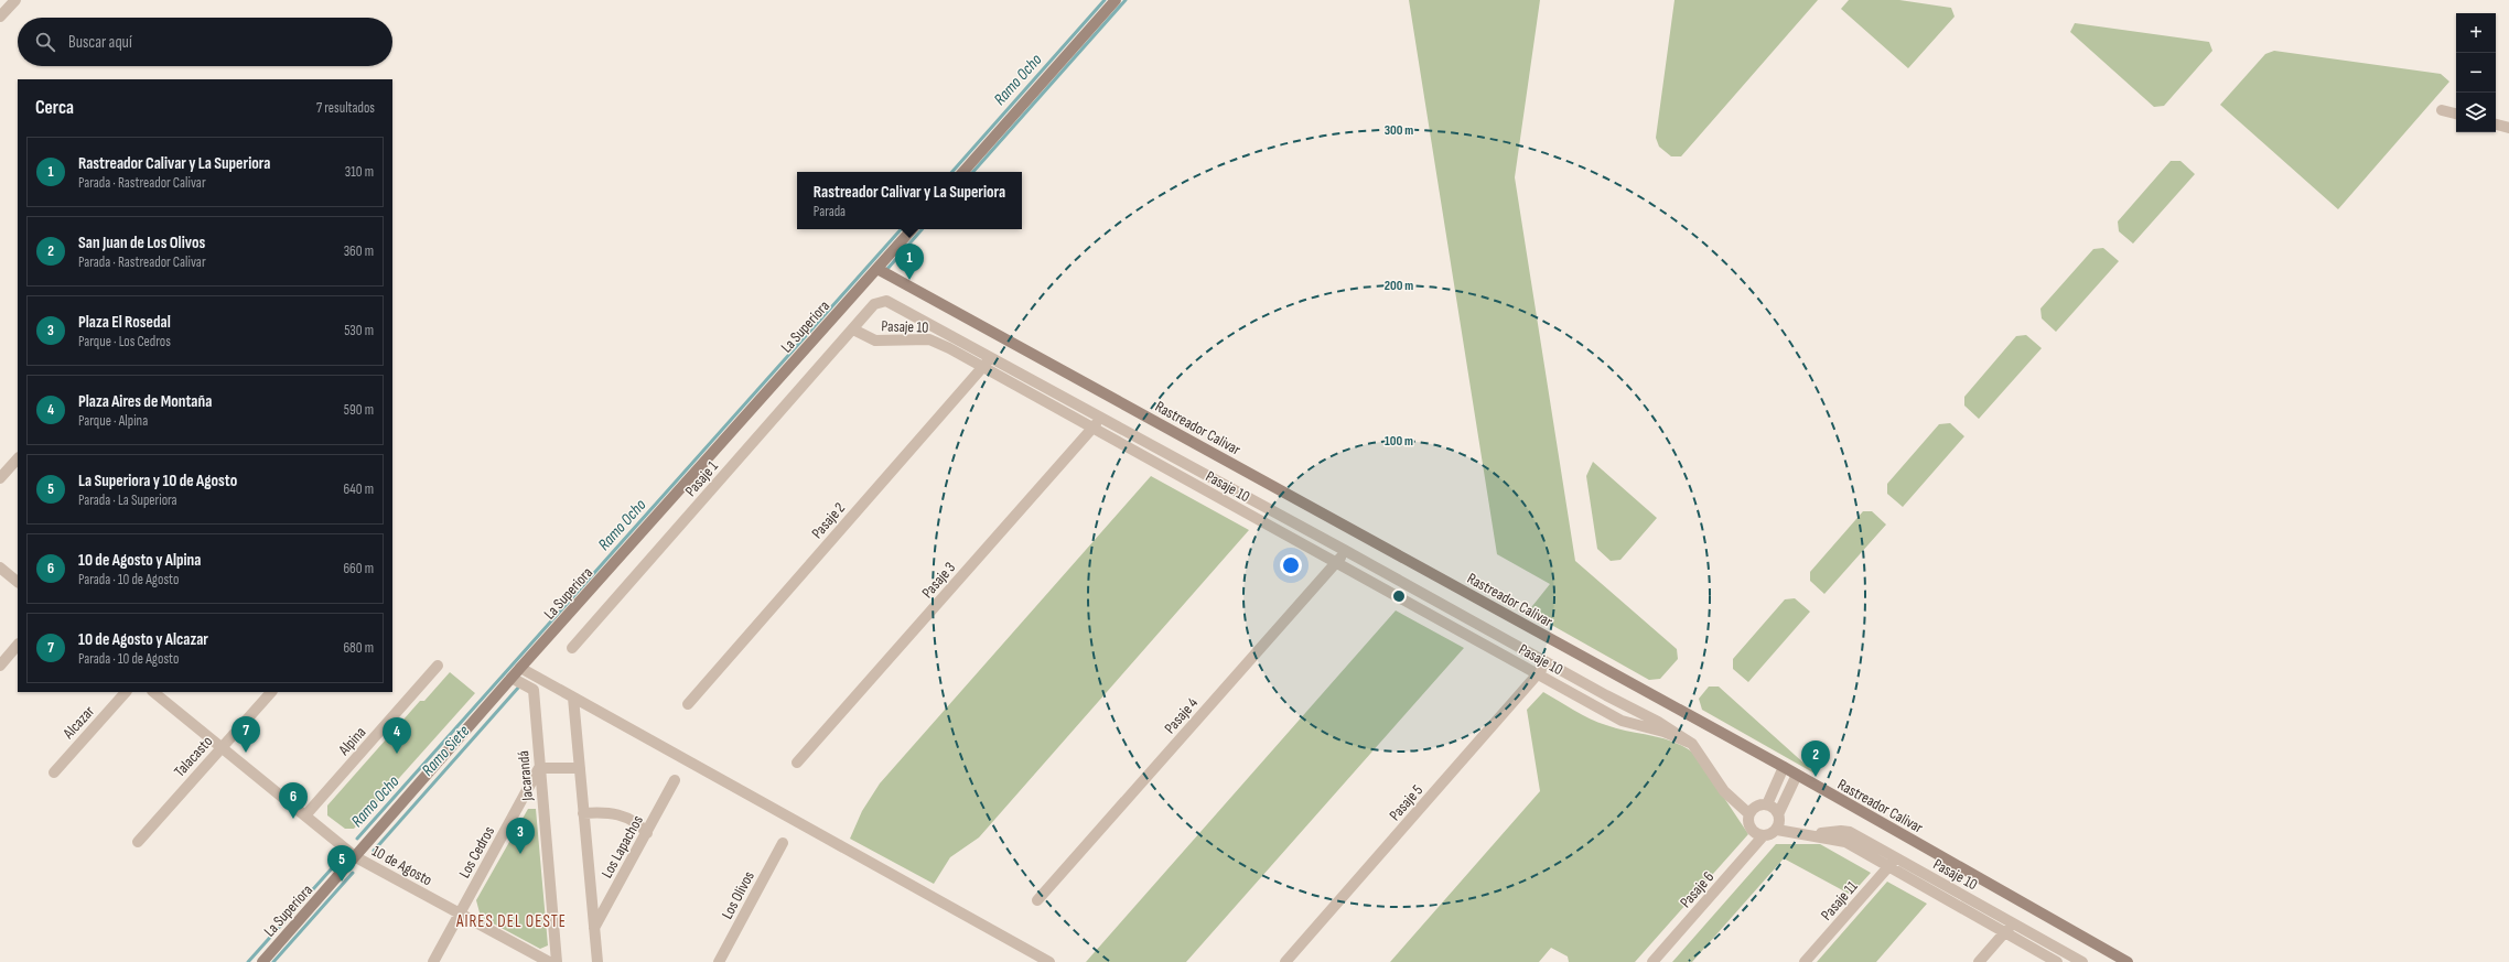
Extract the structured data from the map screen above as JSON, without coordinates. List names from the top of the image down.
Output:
{
  "streets": {
    "street": [
      "La Superiora",
      "Pasaje 10",
      "Rastreador Calivar",
      "Pasaje 1",
      "Pasaje 2",
      "Pasaje 3",
      "Pasaje 4",
      "Alcazar",
      "Alpina",
      "Talacasto",
      "Jacarandá",
      "Pasaje 5",
      "Los Lapachos",
      "Los Cedros",
      "10 de Agosto",
      "Pasaje 6",
      "Los Olivos",
      "Pasaje 11"
    ]
  },
  "crossings": [
    ["La Superiora", "Rastreador Calivar"],
    ["La Superiora", "Jacarandá"],
    ["La Superiora", "10 de Agosto"],
    ["Pasaje 10", "Pasaje 1"],
    ["Pasaje 10", "Pasaje 2"],
    ["Pasaje 10", "Pasaje 3"],
    ["Pasaje 10", "Pasaje 4"],
    ["Pasaje 10", "Pasaje 5"],
    ["Pasaje 10", "Pasaje 6"],
    ["Pasaje 10", "Pasaje 11"],
    ["Alpina", "10 de Agosto"],
    ["Talacasto", "10 de Agosto"],
    ["Jacarandá", "Los Cedros"],
    ["Los Cedros", "10 de Agosto"]
  ],
  "districts": ["AIRES DEL OESTE"],
  "water": ["Ramo Ocho", "Ramo Siete"],
  "page": {
    "map_buttons": ["+", "−"],
    "search": "Buscar aquí",
    "heading": ["Cerca", "7 resultados"],
    "list": [
      {
        "mark": "1",
        "name": "Rastreador Calivar y La Superiora",
        "note": "Parada · Rastreador Calivar",
        "value": "310 m"
      },
      {
        "mark": "2",
        "name": "San Juan de Los Olivos",
        "note": "Parada · Rastreador Calivar",
        "value": "360 m"
      },
      {
        "mark": "3",
        "name": "Plaza El Rosedal",
        "note": "Parque · Los Cedros",
        "value": "530 m"
      },
      {
        "mark": "4",
        "name": "Plaza Aires de Montaña",
        "note": "Parque · Alpina",
        "value": "590 m"
      },
      {
        "mark": "5",
        "name": "La Superiora y 10 de Agosto",
        "note": "Parada · La Superiora",
        "value": "640 m"
      },
      {
        "mark": "6",
        "name": "10 de Agosto y Alpina",
        "note": "Parada · 10 de Agosto",
        "value": "660 m"
      },
      {
        "mark": "7",
        "name": "10 de Agosto y Alcazar",
        "note": "Parada · 10 de Agosto",
        "value": "680 m"
      }
    ],
    "popup": ["Rastreador Calivar y La Superiora", "Parada"],
    "pins": [
      "1",
      "7",
      "4",
      "2",
      "6",
      "3",
      "5"
    ]
  },
  "rings": ["300 m", "200 m", "100 m"]
}
